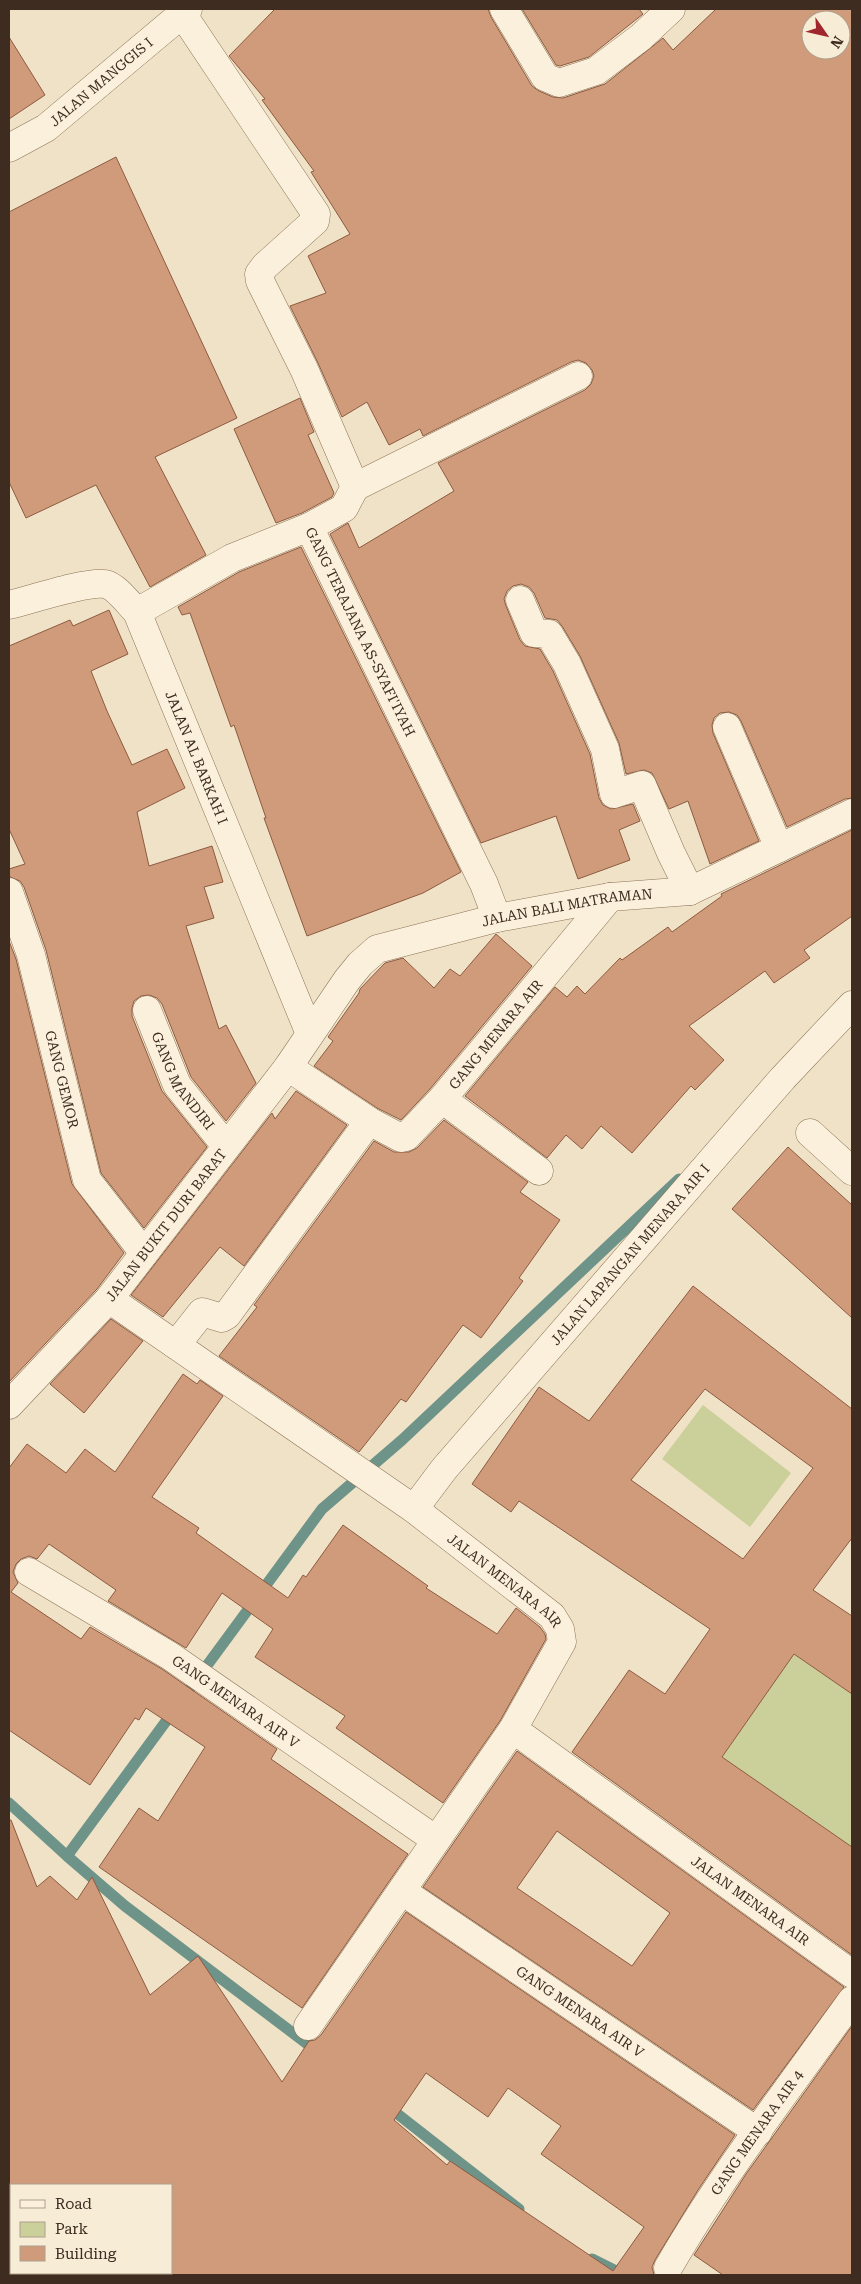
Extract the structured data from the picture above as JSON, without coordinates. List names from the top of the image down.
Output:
{
  "streets": {
    "street": [
      "JALAN MANGGIS I",
      "GANG TERAJANA AS-SYAFI'IYAH",
      "JALAN AL BARKAH I",
      "JALAN BALI MATRAMAN",
      "GANG MENARA AIR",
      "GANG GEMOR",
      "GANG MANDIRI",
      "JALAN BUKIT DURI BARAT",
      "JALAN LAPANGAN MENARA AIR I",
      "JALAN MENARA AIR",
      "GANG MENARA AIR V",
      "GANG MENARA AIR 4"
    ]
  },
  "crossings": [
    ["GANG TERAJANA AS-SYAFI'IYAH", "JALAN BALI MATRAMAN"],
    ["JALAN AL BARKAH I", "JALAN BALI MATRAMAN"],
    ["JALAN AL BARKAH I", "JALAN BUKIT DURI BARAT"],
    ["JALAN BALI MATRAMAN", "GANG MENARA AIR"],
    ["JALAN BALI MATRAMAN", "JALAN BUKIT DURI BARAT"],
    ["GANG MENARA AIR", "JALAN BUKIT DURI BARAT"],
    ["GANG GEMOR", "JALAN BUKIT DURI BARAT"],
    ["GANG MANDIRI", "JALAN BUKIT DURI BARAT"],
    ["JALAN BUKIT DURI BARAT", "JALAN MENARA AIR"],
    ["JALAN LAPANGAN MENARA AIR I", "JALAN MENARA AIR"],
    ["GANG MENARA AIR V", "GANG MENARA AIR 4"]
  ],
  "legend": ["Road", "Park", "Building"],
  "north": "bottom right"
}
